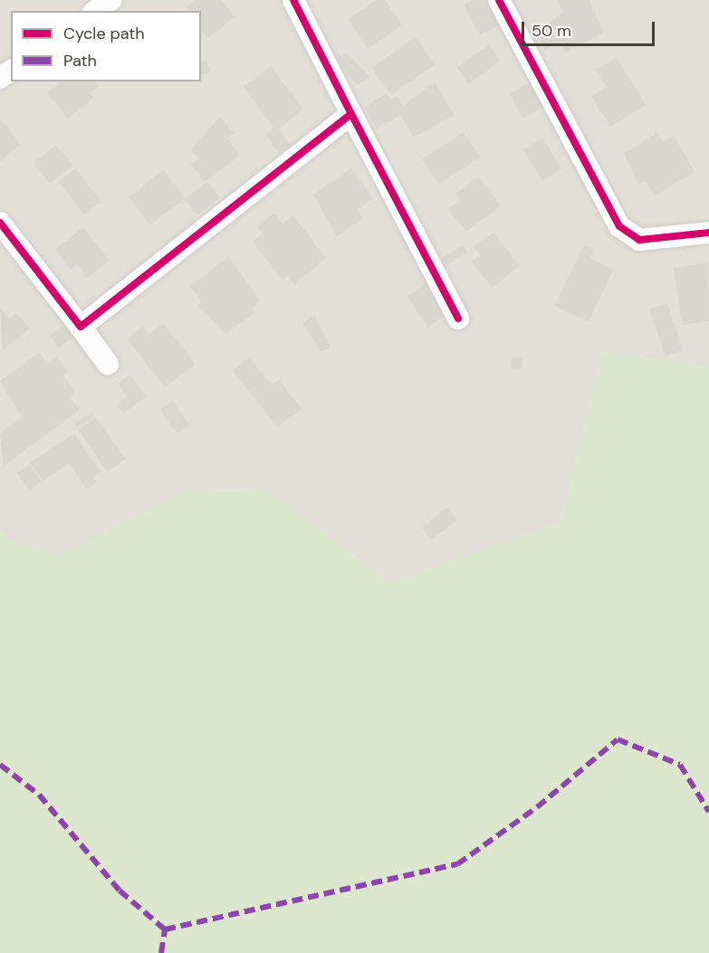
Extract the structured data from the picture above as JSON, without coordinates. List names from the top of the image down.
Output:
{
  "legend": ["Cycle path", "Path"],
  "scale_bar": "50 m"
}
